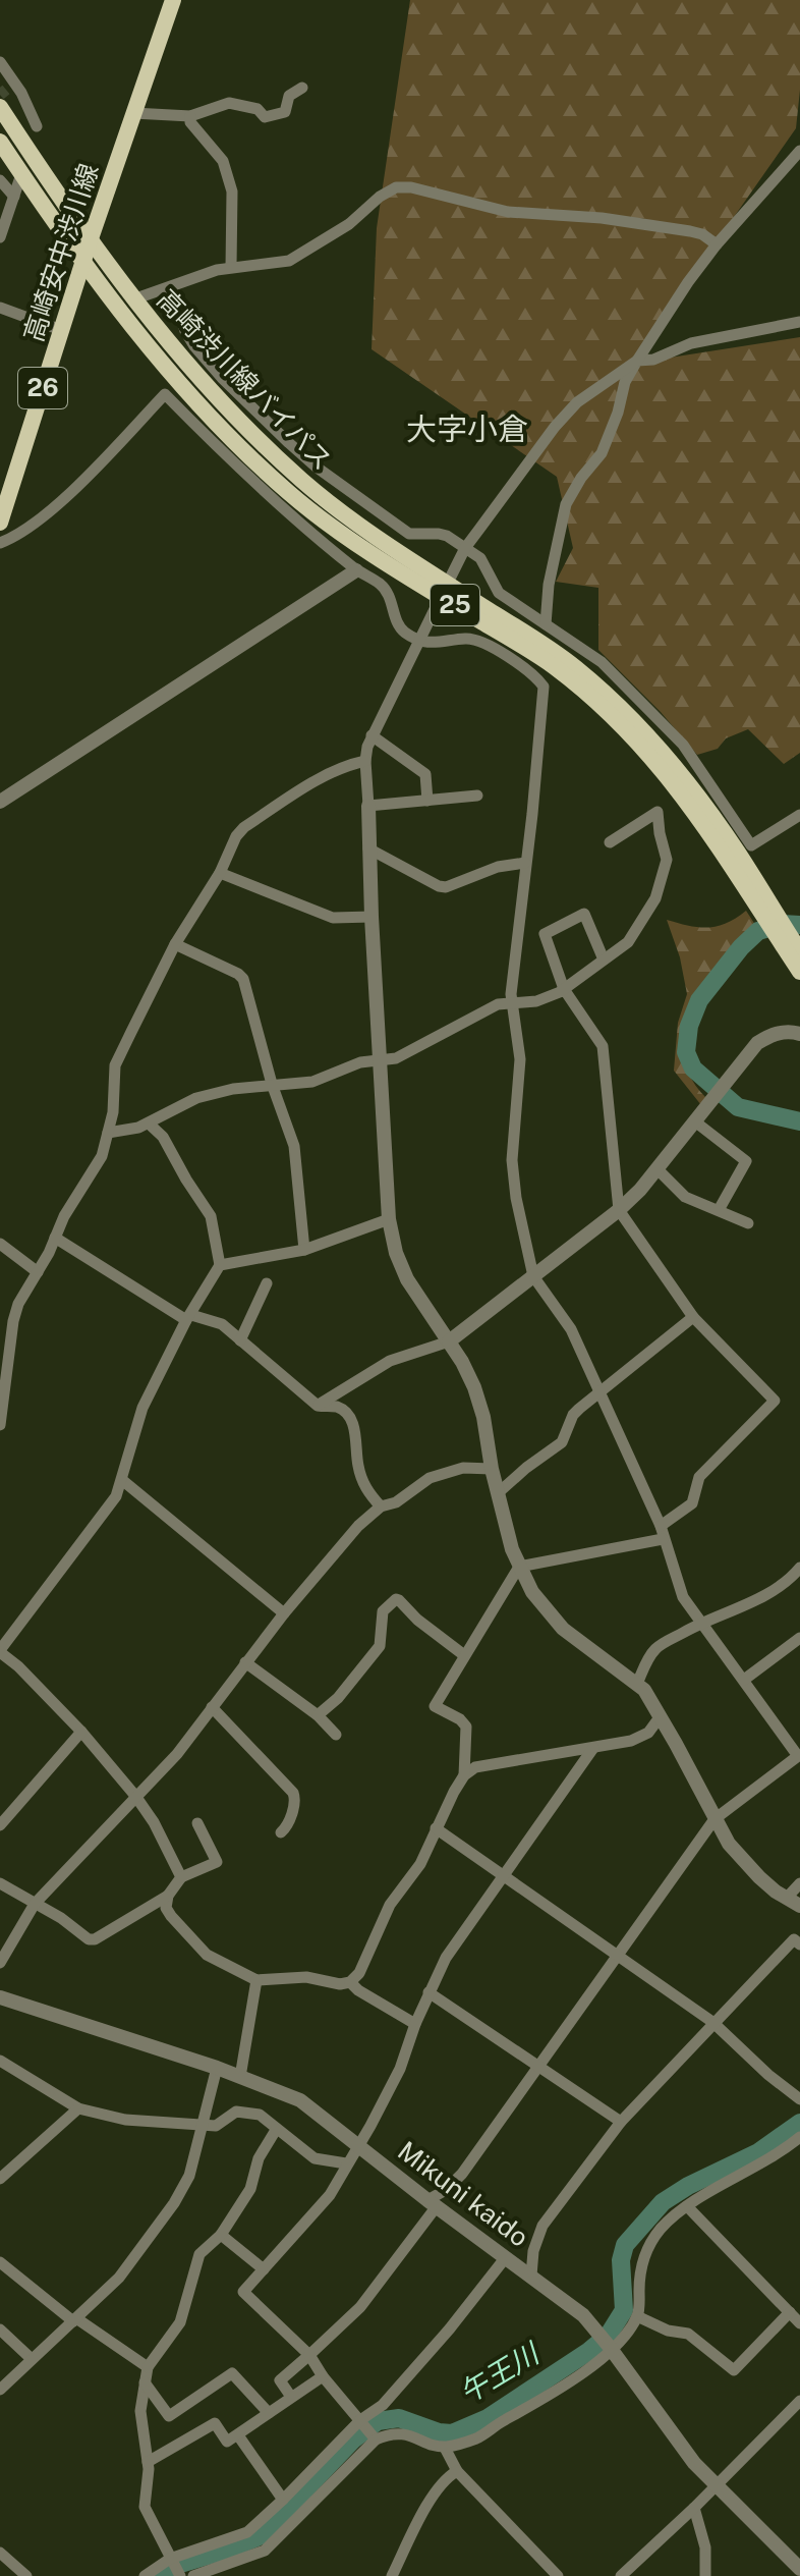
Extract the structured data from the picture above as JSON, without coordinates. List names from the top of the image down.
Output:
{
  "streets": {
    "main road": [
      "高崎安中渋川線",
      "高崎渋川線バイパス",
      "26",
      "25"
    ],
    "street": ["Mikuni kaido"]
  },
  "crossings": [
    ["高崎安中渋川線", "高崎渋川線バイパス"]
  ],
  "districts": ["大字小倉"],
  "water": ["午王川"]
}
